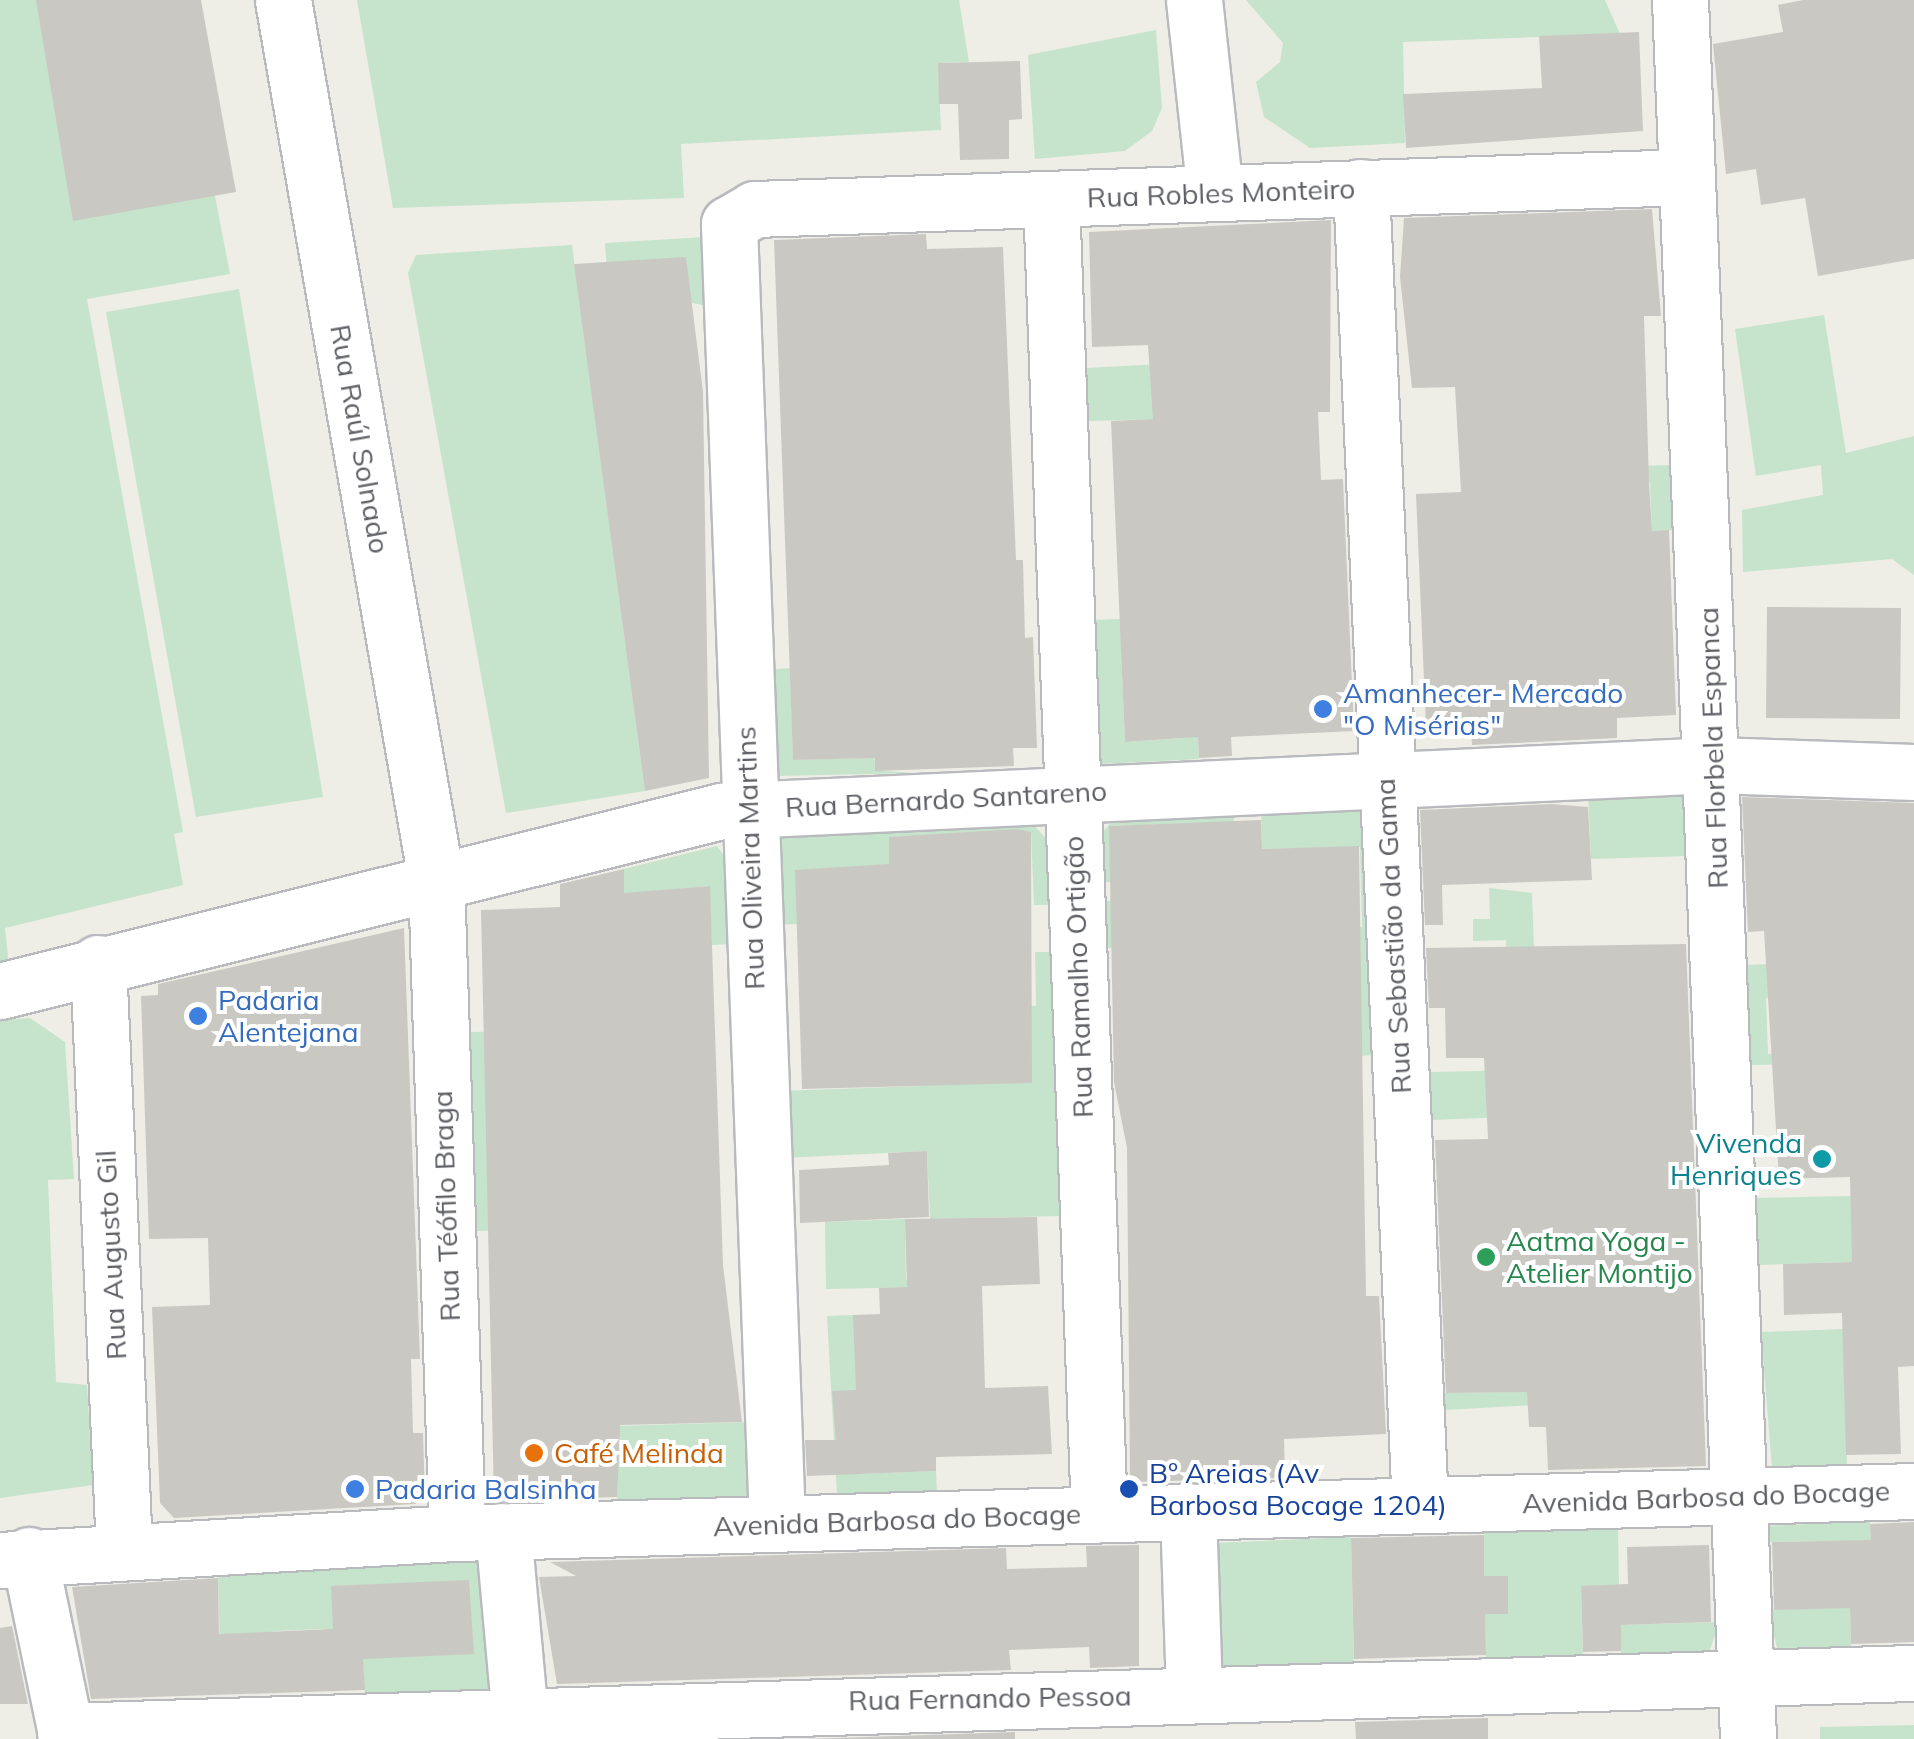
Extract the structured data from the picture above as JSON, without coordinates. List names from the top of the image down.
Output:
{
  "streets": {
    "street": [
      "Rua Robles Monteiro",
      "Rua Raúl Solnado",
      "Rua Florbela Espanca",
      "Rua Bernardo Santareno",
      "Rua Oliveira Martins",
      "Rua Sebastião da Gama",
      "Rua Ramalho Ortigão",
      "Rua Téófilo Braga",
      "Rua Augusto Gil",
      "Avenida Barbosa do Bocage",
      "Rua Fernando Pessoa"
    ]
  },
  "crossings": [
    ["Rua Robles Monteiro", "Rua Florbela Espanca"],
    ["Rua Robles Monteiro", "Rua Oliveira Martins"],
    ["Rua Robles Monteiro", "Rua Sebastião da Gama"],
    ["Rua Robles Monteiro", "Rua Ramalho Ortigão"],
    ["Rua Raúl Solnado", "Rua Bernardo Santareno"],
    ["Rua Raúl Solnado", "Rua Téófilo Braga"],
    ["Rua Florbela Espanca", "Rua Bernardo Santareno"],
    ["Rua Florbela Espanca", "Avenida Barbosa do Bocage"],
    ["Rua Florbela Espanca", "Rua Fernando Pessoa"],
    ["Rua Bernardo Santareno", "Rua Oliveira Martins"],
    ["Rua Bernardo Santareno", "Rua Sebastião da Gama"],
    ["Rua Bernardo Santareno", "Rua Ramalho Ortigão"],
    ["Rua Bernardo Santareno", "Rua Téófilo Braga"],
    ["Rua Bernardo Santareno", "Rua Augusto Gil"],
    ["Rua Oliveira Martins", "Avenida Barbosa do Bocage"],
    ["Rua Sebastião da Gama", "Avenida Barbosa do Bocage"],
    ["Rua Ramalho Ortigão", "Avenida Barbosa do Bocage"],
    ["Rua Téófilo Braga", "Avenida Barbosa do Bocage"],
    ["Rua Téófilo Braga", "Rua Fernando Pessoa"],
    ["Rua Augusto Gil", "Avenida Barbosa do Bocage"]
  ],
  "places": [
    "Amanhecer- Mercado \"O Misérias\"",
    "Padaria Alentejana",
    "Vivenda Henriques",
    "Aatma Yoga - Atelier Montijo",
    "Café Melinda",
    "Padaria Balsinha",
    "Bº Areias (Av Barbosa Bocage 1204)"
  ]
}
